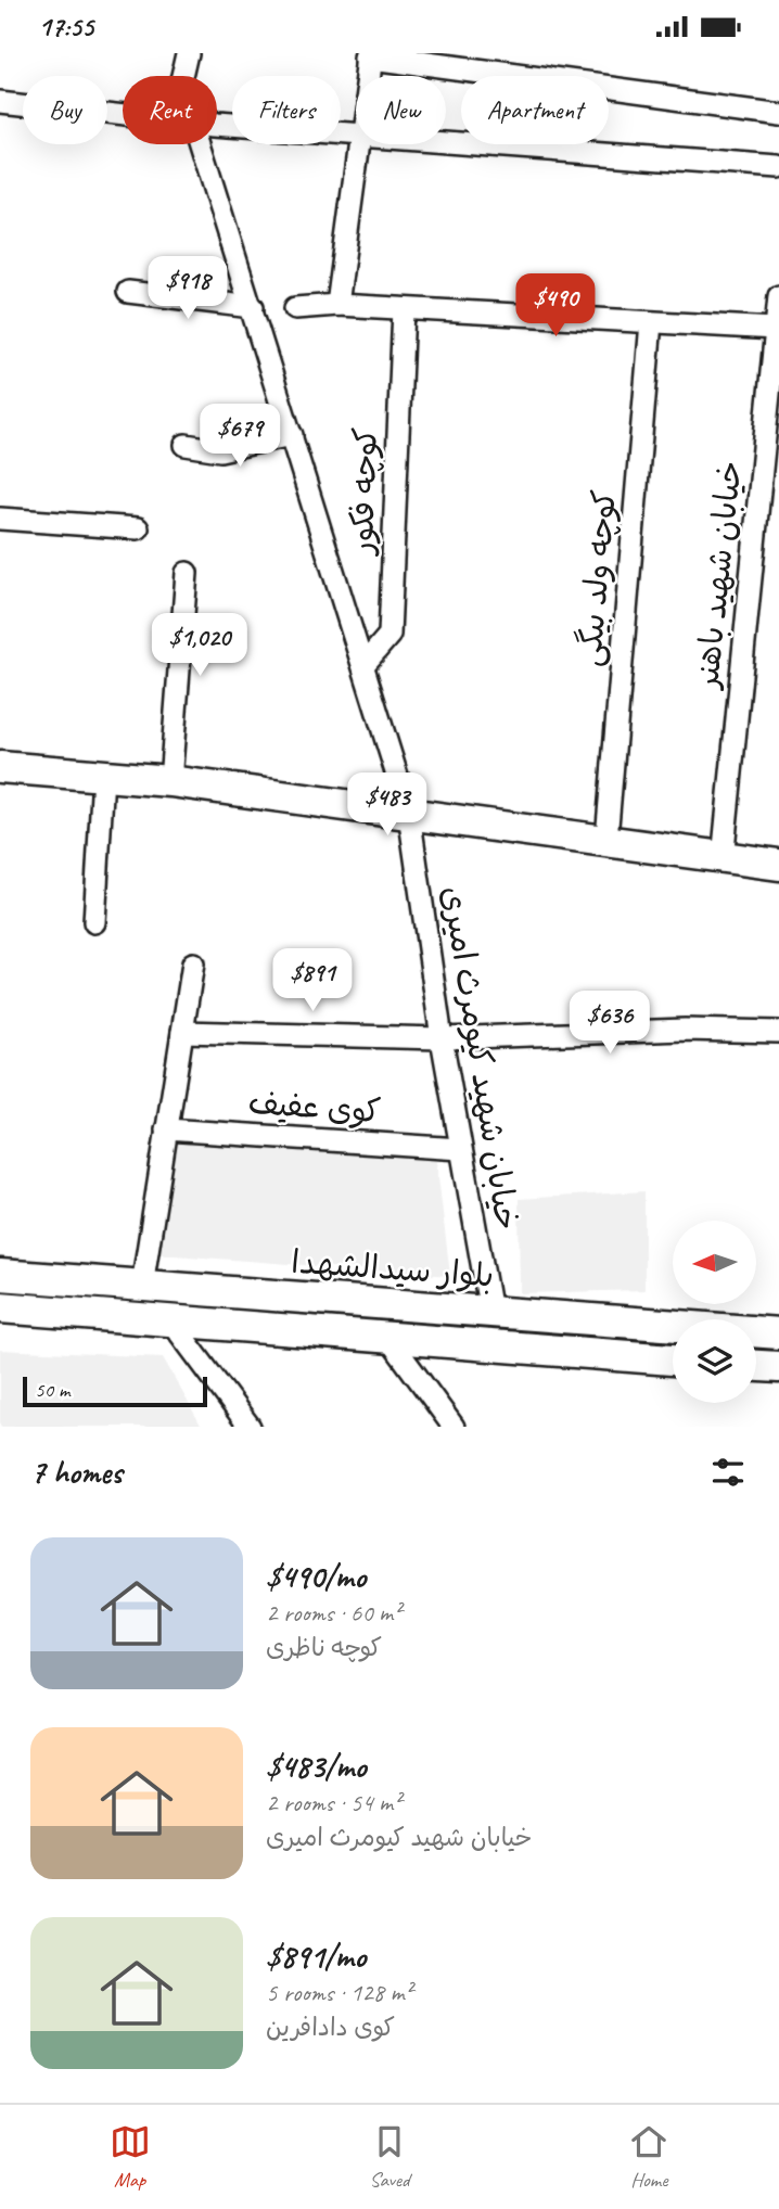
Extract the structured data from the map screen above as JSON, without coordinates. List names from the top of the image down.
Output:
{
  "streets": {
    "street": [
      "کوچه فکور",
      "خیابان شهید باهنر",
      "کوچه ولد بیگی",
      "خیابان شهید کیومرث امیری",
      "کوی عفیف",
      "بلوار سیدالشهدا"
    ]
  },
  "crossings": [
    ["کوچه فکور", "خیابان شهید کیومرث امیری"],
    ["خیابان شهید کیومرث امیری", "کوی عفیف"],
    ["خیابان شهید کیومرث امیری", "بلوار سیدالشهدا"]
  ],
  "scale_bar": "50 m",
  "north": "left",
  "page": {
    "status": "17:55",
    "chip": [
      "Buy",
      "Rent",
      "Filters",
      "New",
      "Apartment"
    ],
    "price": [
      "$918",
      "$490",
      "$679",
      "$1,020",
      "$483",
      "$891",
      "$636"
    ],
    "scale": "50 m",
    "heading": "7 homes",
    "list": [
      {
        "name": "$490/mo",
        "note": "2 rooms · 60 m² · کوچه ناظری"
      },
      {
        "name": "$483/mo",
        "note": "2 rooms · 54 m² · خیابان شهید کیومرث امیری"
      },
      {
        "name": "$891/mo",
        "note": "5 rooms · 128 m² · کوی دادافرین"
      }
    ],
    "tabs": ["Map", "Saved", "Home"]
  }
}
